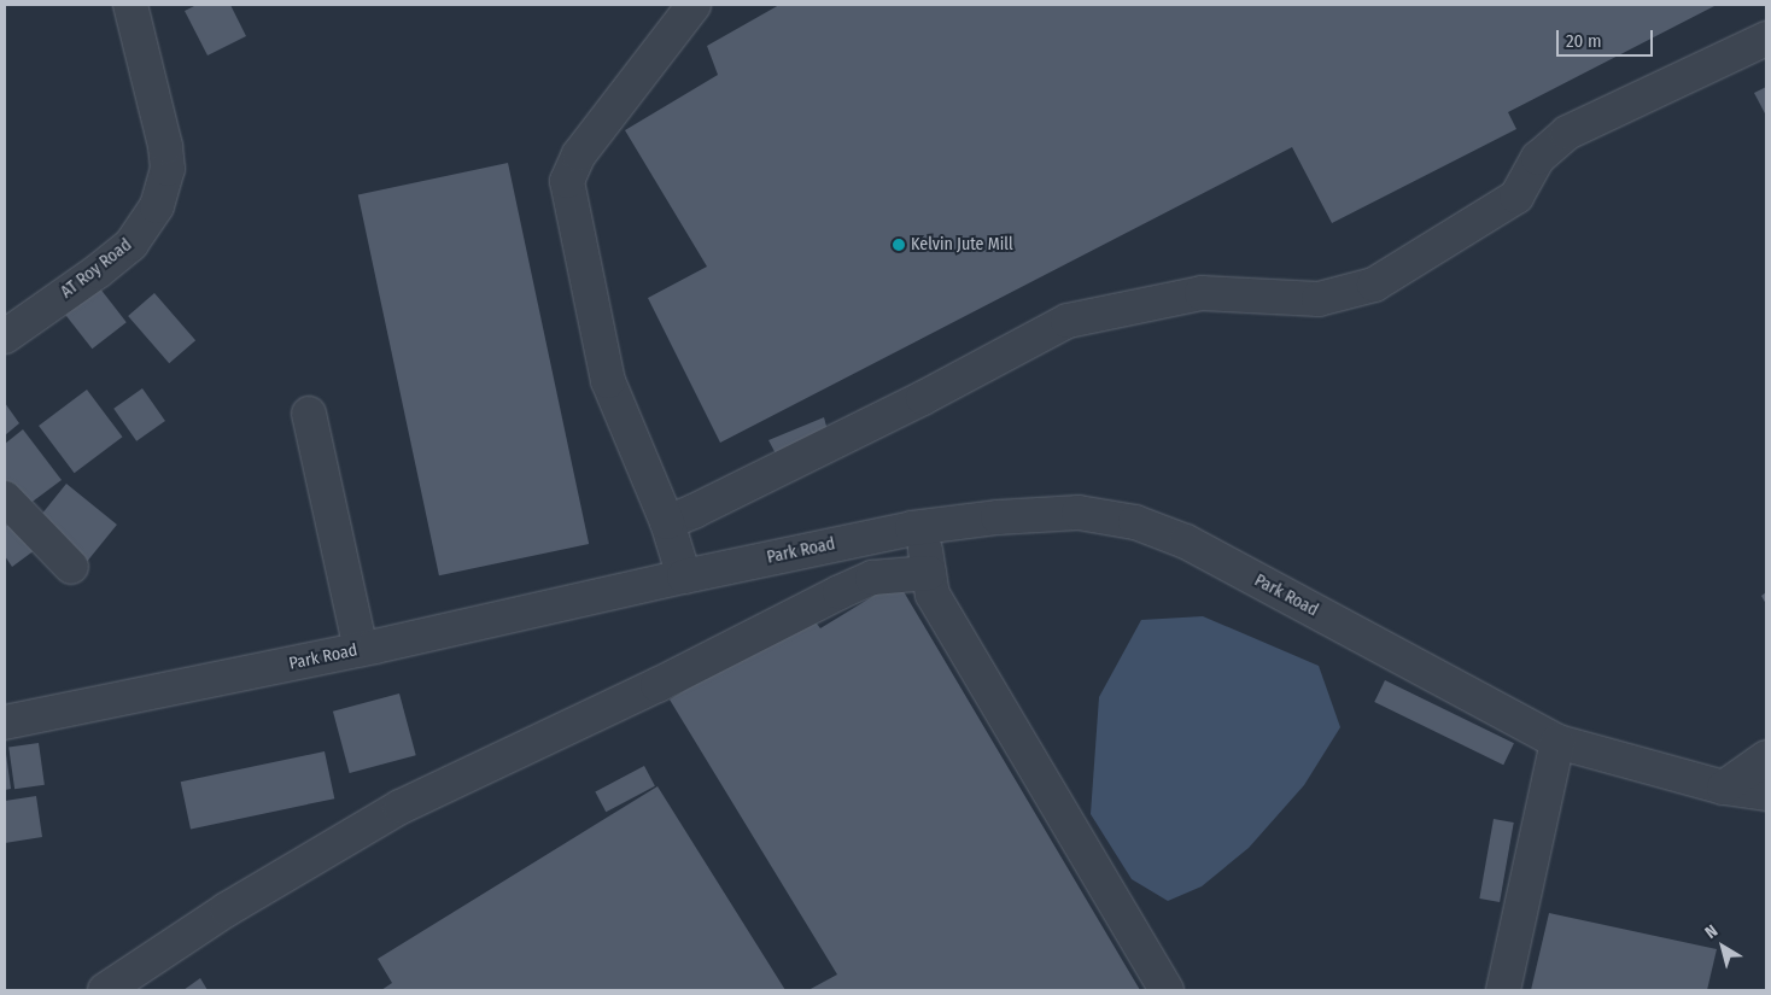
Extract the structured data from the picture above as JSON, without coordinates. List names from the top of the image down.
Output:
{
  "streets": {
    "street": ["AT Roy Road", "Park Road"]
  },
  "places": ["Kelvin Jute Mill"],
  "scale_bar": "20 m",
  "north": "top left"
}
